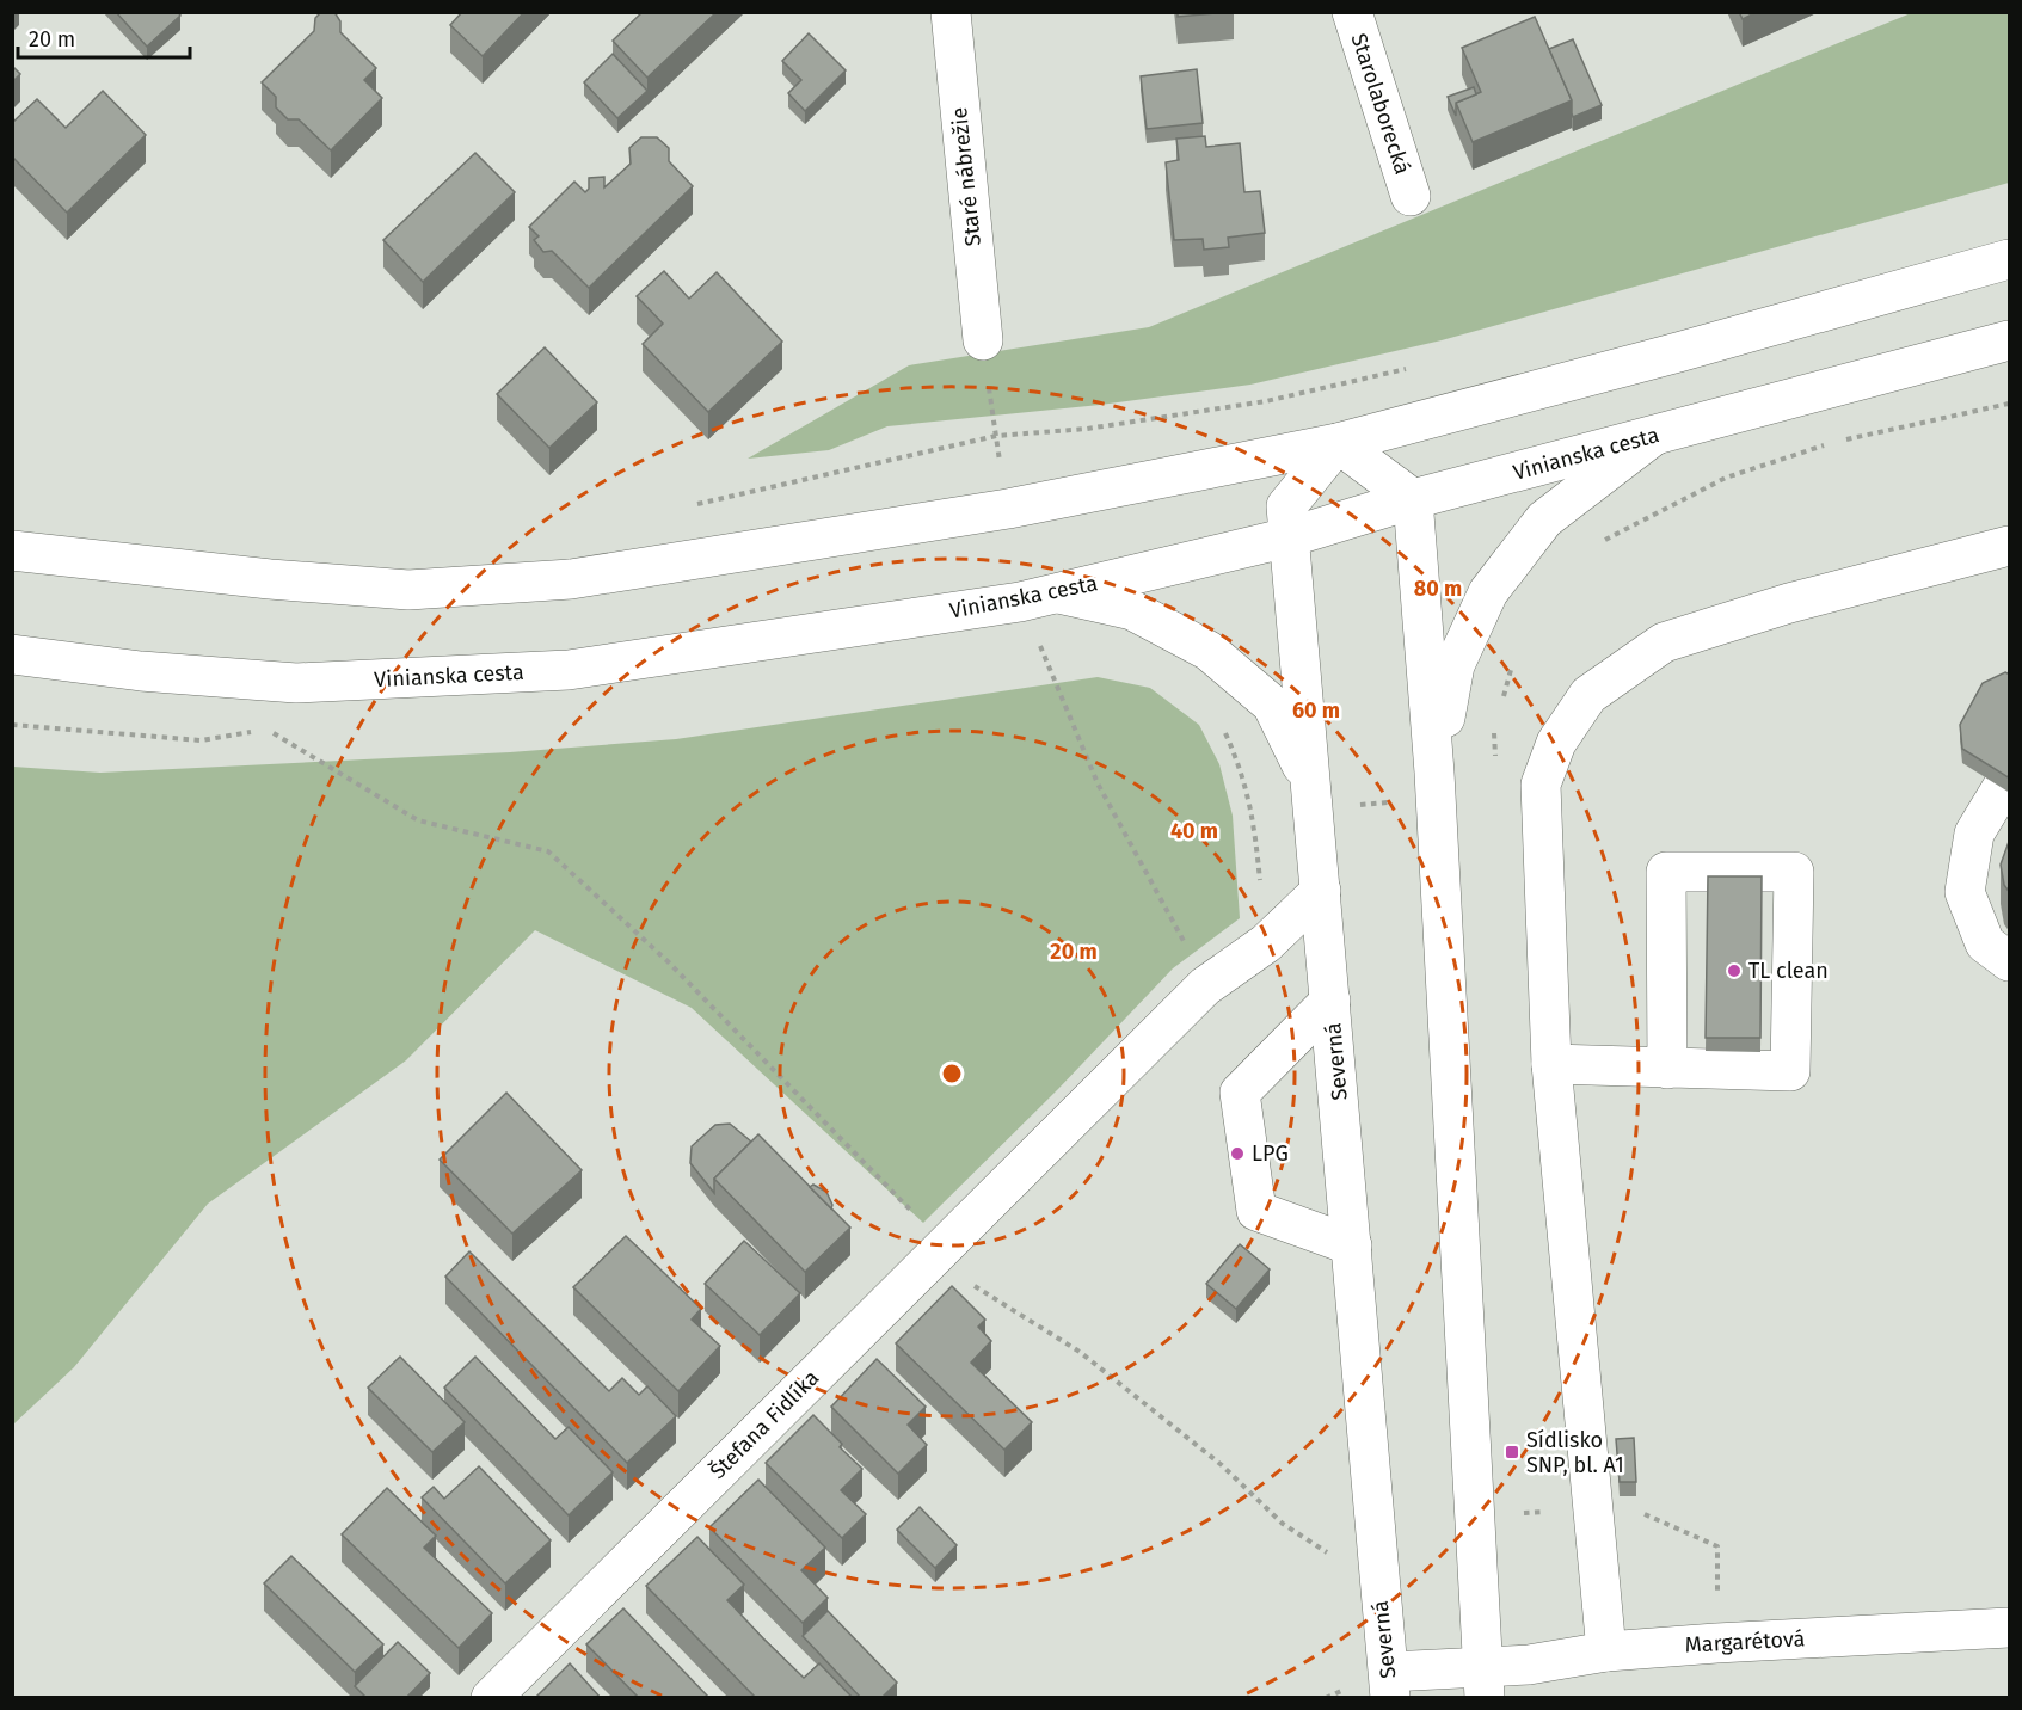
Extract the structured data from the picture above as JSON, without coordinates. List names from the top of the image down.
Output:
{
  "streets": {
    "street": [
      "Starolaborecká",
      "Staré nábrežie",
      "Vinianska cesta",
      "Severná",
      "Štefana Fidlíka",
      "Margarétová"
    ]
  },
  "crossings": [
    ["Vinianska cesta", "Severná"],
    ["Severná", "Štefana Fidlíka"],
    ["Severná", "Margarétová"]
  ],
  "places": {
    "other": ["TL clean", "LPG"],
    "transit": ["Sídlisko SNP, bl. A1"]
  },
  "scale_bar": "20 m",
  "rings": [
    "80 m",
    "60 m",
    "40 m",
    "20 m"
  ]
}
